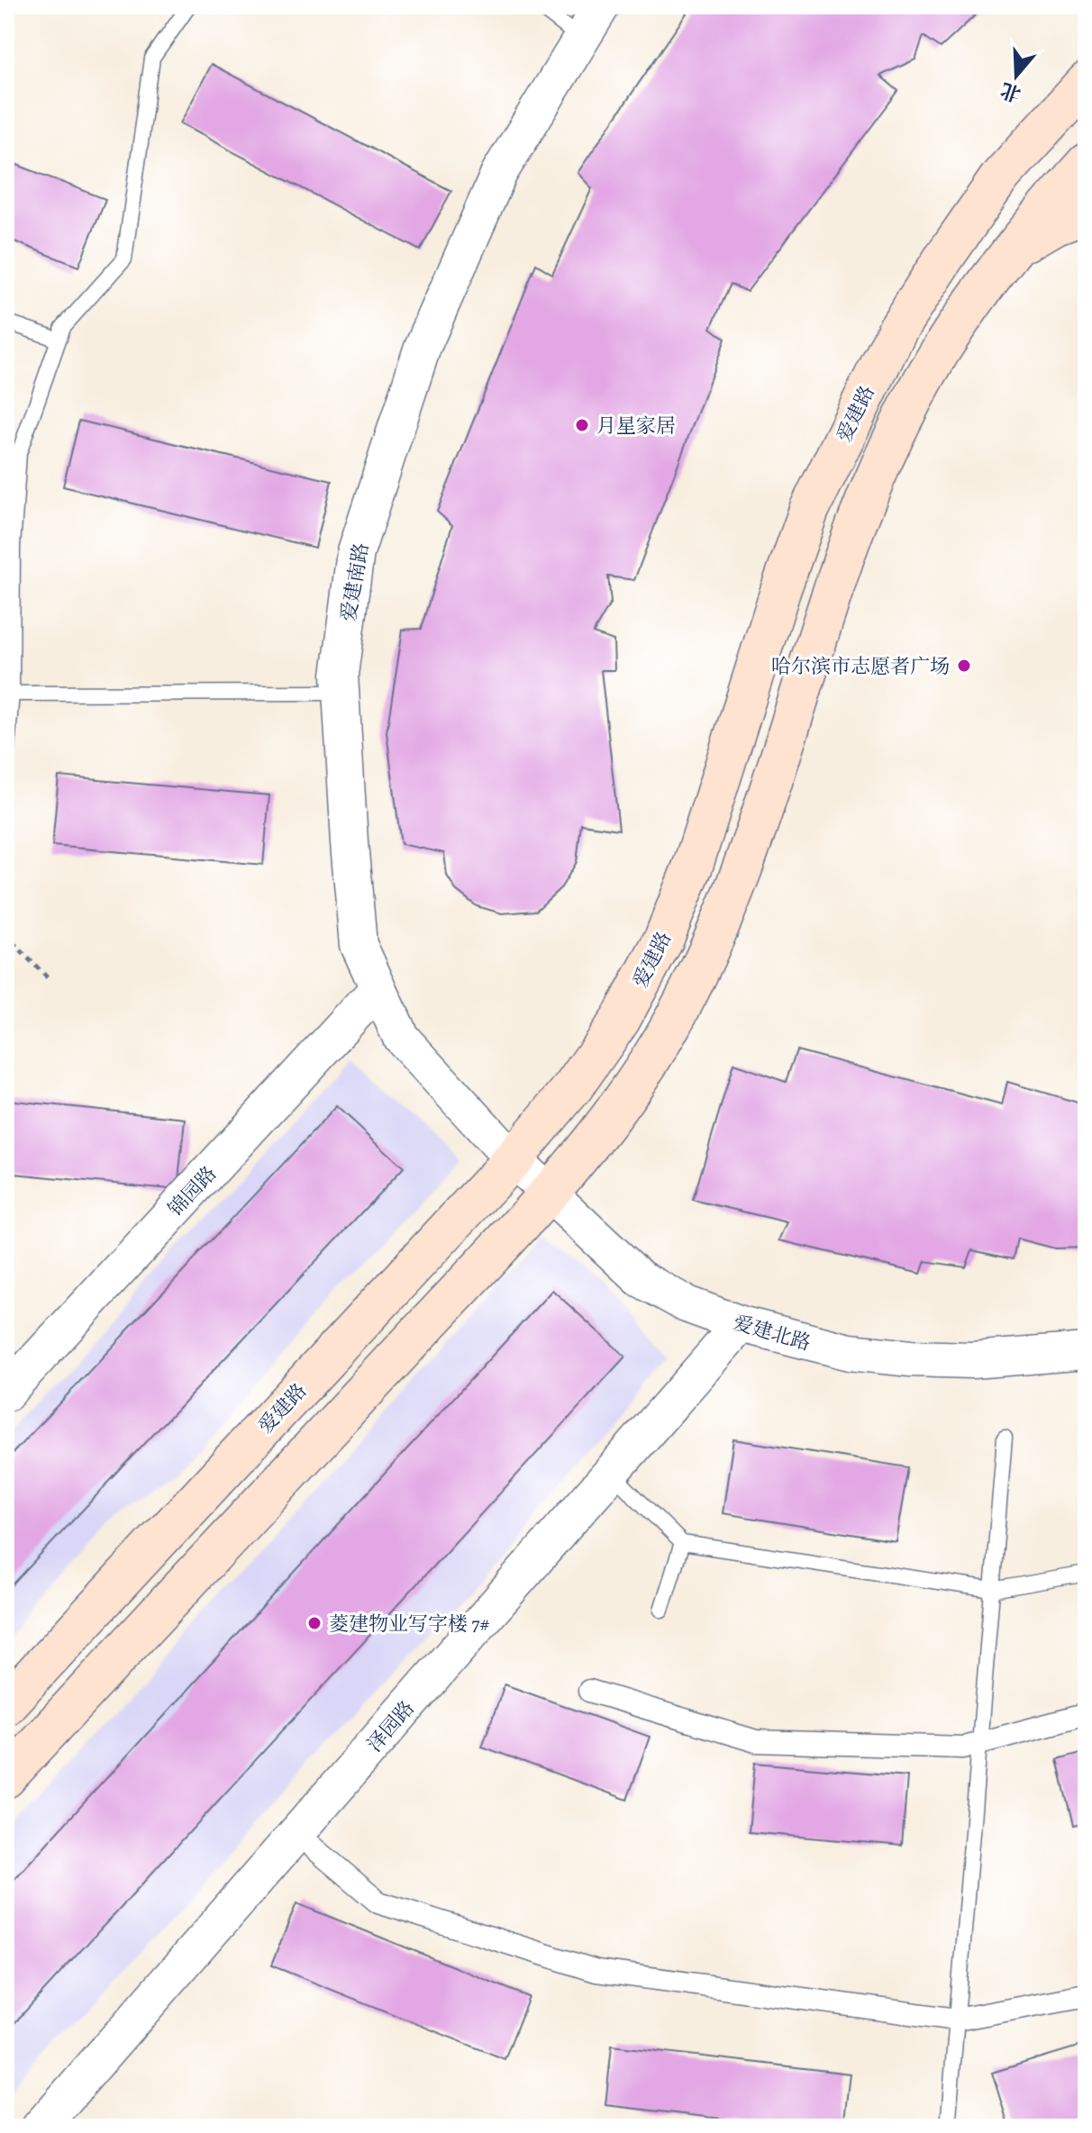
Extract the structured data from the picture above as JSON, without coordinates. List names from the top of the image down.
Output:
{
  "streets": {
    "main road": ["爱建路"],
    "street": [
      "爱建南路",
      "锦园路",
      "爱建北路",
      "泽园路"
    ]
  },
  "crossings": [
    ["爱建路", "爱建南路"],
    ["爱建路", "爱建北路"],
    ["爱建南路", "锦园路"],
    ["爱建南路", "爱建北路"],
    ["爱建北路", "泽园路"]
  ],
  "places": ["月星家居", "哈尔滨市志愿者广场", "菱建物业写字楼 7#"],
  "north": "bottom"
}
